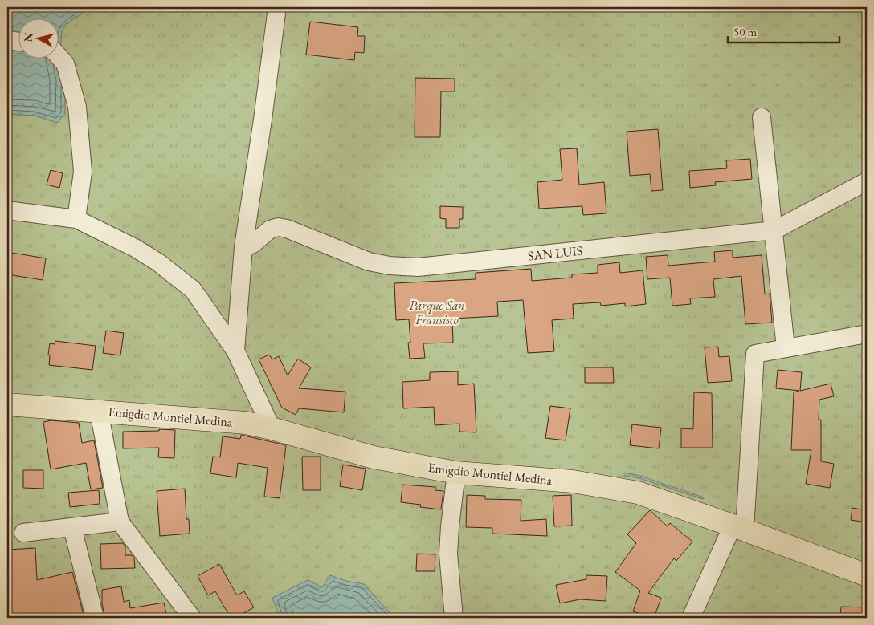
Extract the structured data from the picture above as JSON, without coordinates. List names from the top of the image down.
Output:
{
  "streets": {
    "main road": ["Emigdio Montiel Medina"],
    "street": ["SAN LUIS"]
  },
  "parks": ["Parque San Fransisco"],
  "scale_bar": "50 m",
  "north": "left"
}
